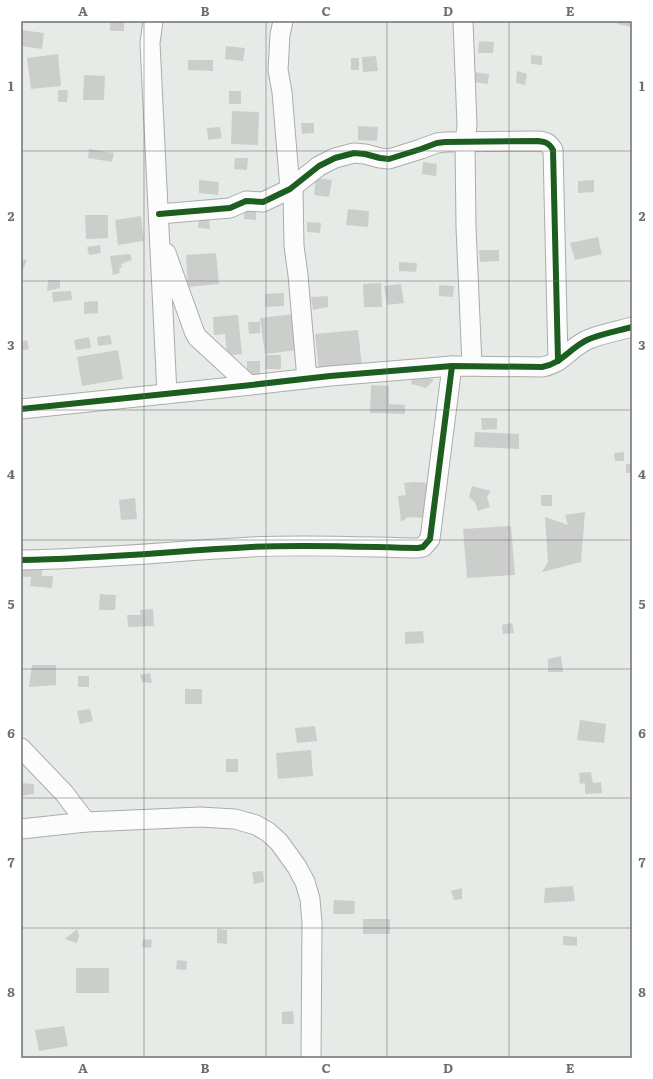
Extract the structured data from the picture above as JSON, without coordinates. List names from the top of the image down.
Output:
{
  "grid": {
    "columns": [
      "A",
      "B",
      "C",
      "D",
      "E"
    ],
    "rows": [
      "1",
      "2",
      "3",
      "4",
      "5",
      "6",
      "7",
      "8"
    ]
  }
}
